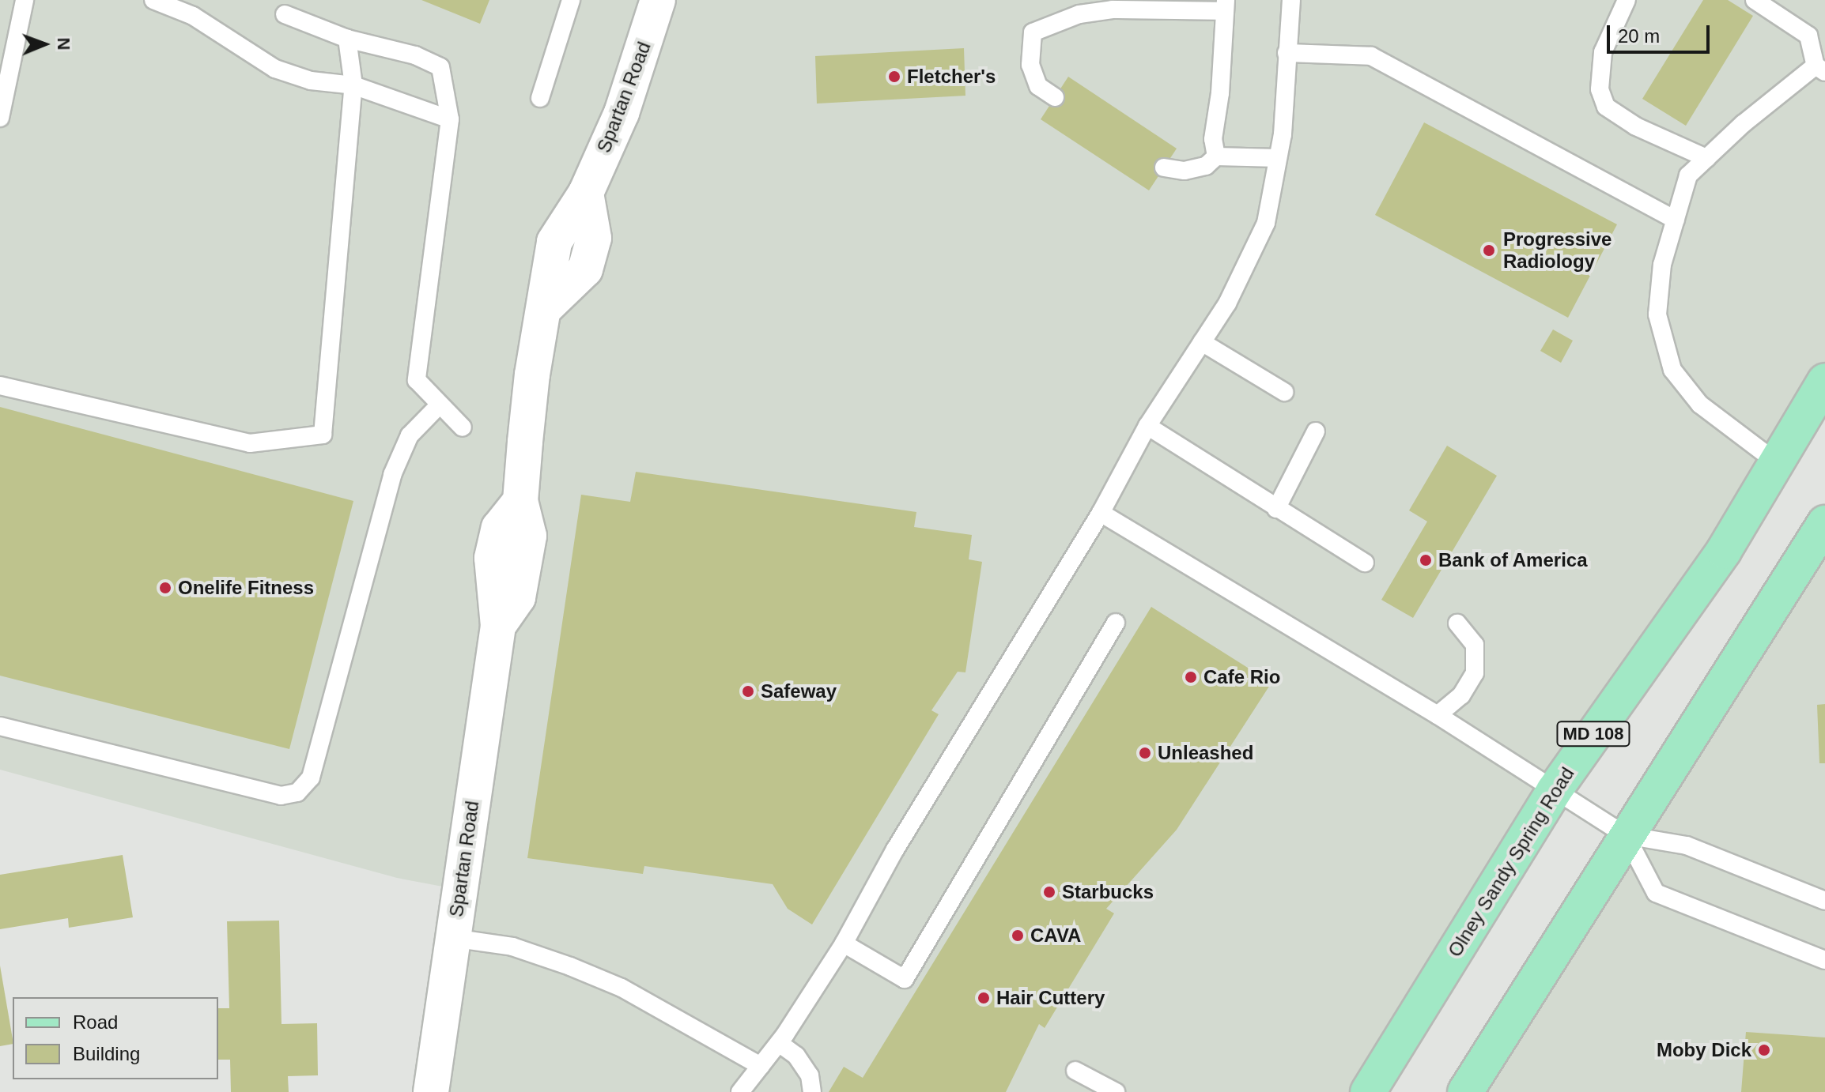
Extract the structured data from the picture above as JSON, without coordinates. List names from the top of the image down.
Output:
{
  "streets": {
    "main road": ["MD 108", "Olney Sandy Spring Road"],
    "street": ["Spartan Road"]
  },
  "places": [
    "Fletcher's",
    "Progressive Radiology",
    "Bank of America",
    "Onelife Fitness",
    "Cafe Rio",
    "Safeway",
    "Unleashed",
    "Starbucks",
    "CAVA",
    "Hair Cuttery",
    "Moby Dick"
  ],
  "legend": ["Road", "Building"],
  "scale_bar": "20 m",
  "north": "right"
}
